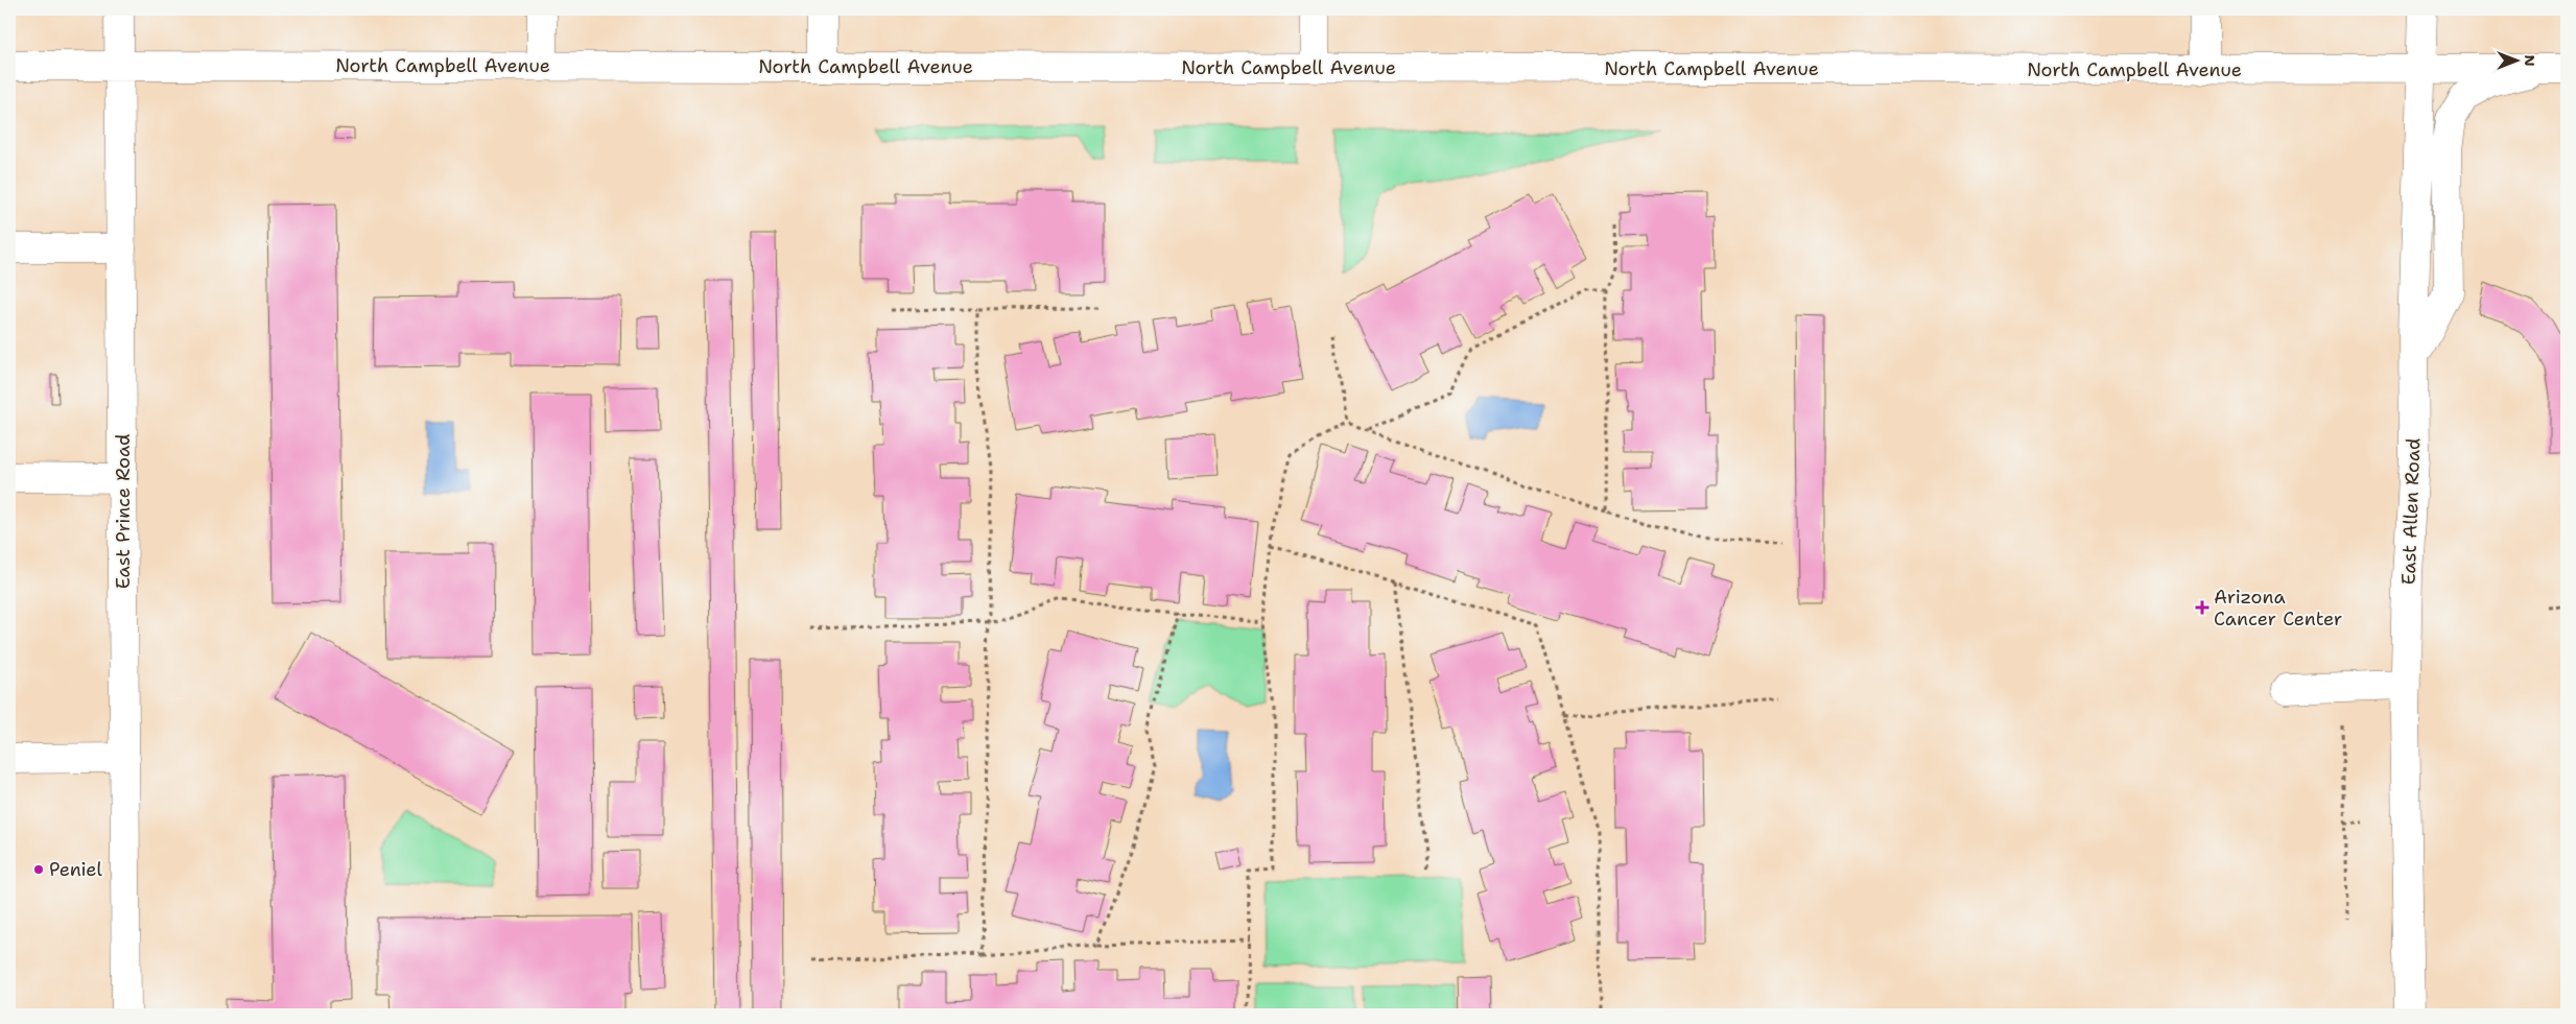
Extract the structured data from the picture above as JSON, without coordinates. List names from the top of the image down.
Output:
{
  "streets": {
    "main road": ["North Campbell Avenue", "East Prince Road", "East Allen Road"]
  },
  "crossings": [
    ["North Campbell Avenue", "East Prince Road"],
    ["North Campbell Avenue", "East Allen Road"]
  ],
  "places": {
    "health": ["Arizona Cancer Center"],
    "other": ["Peniel"]
  },
  "north": "right"
}
